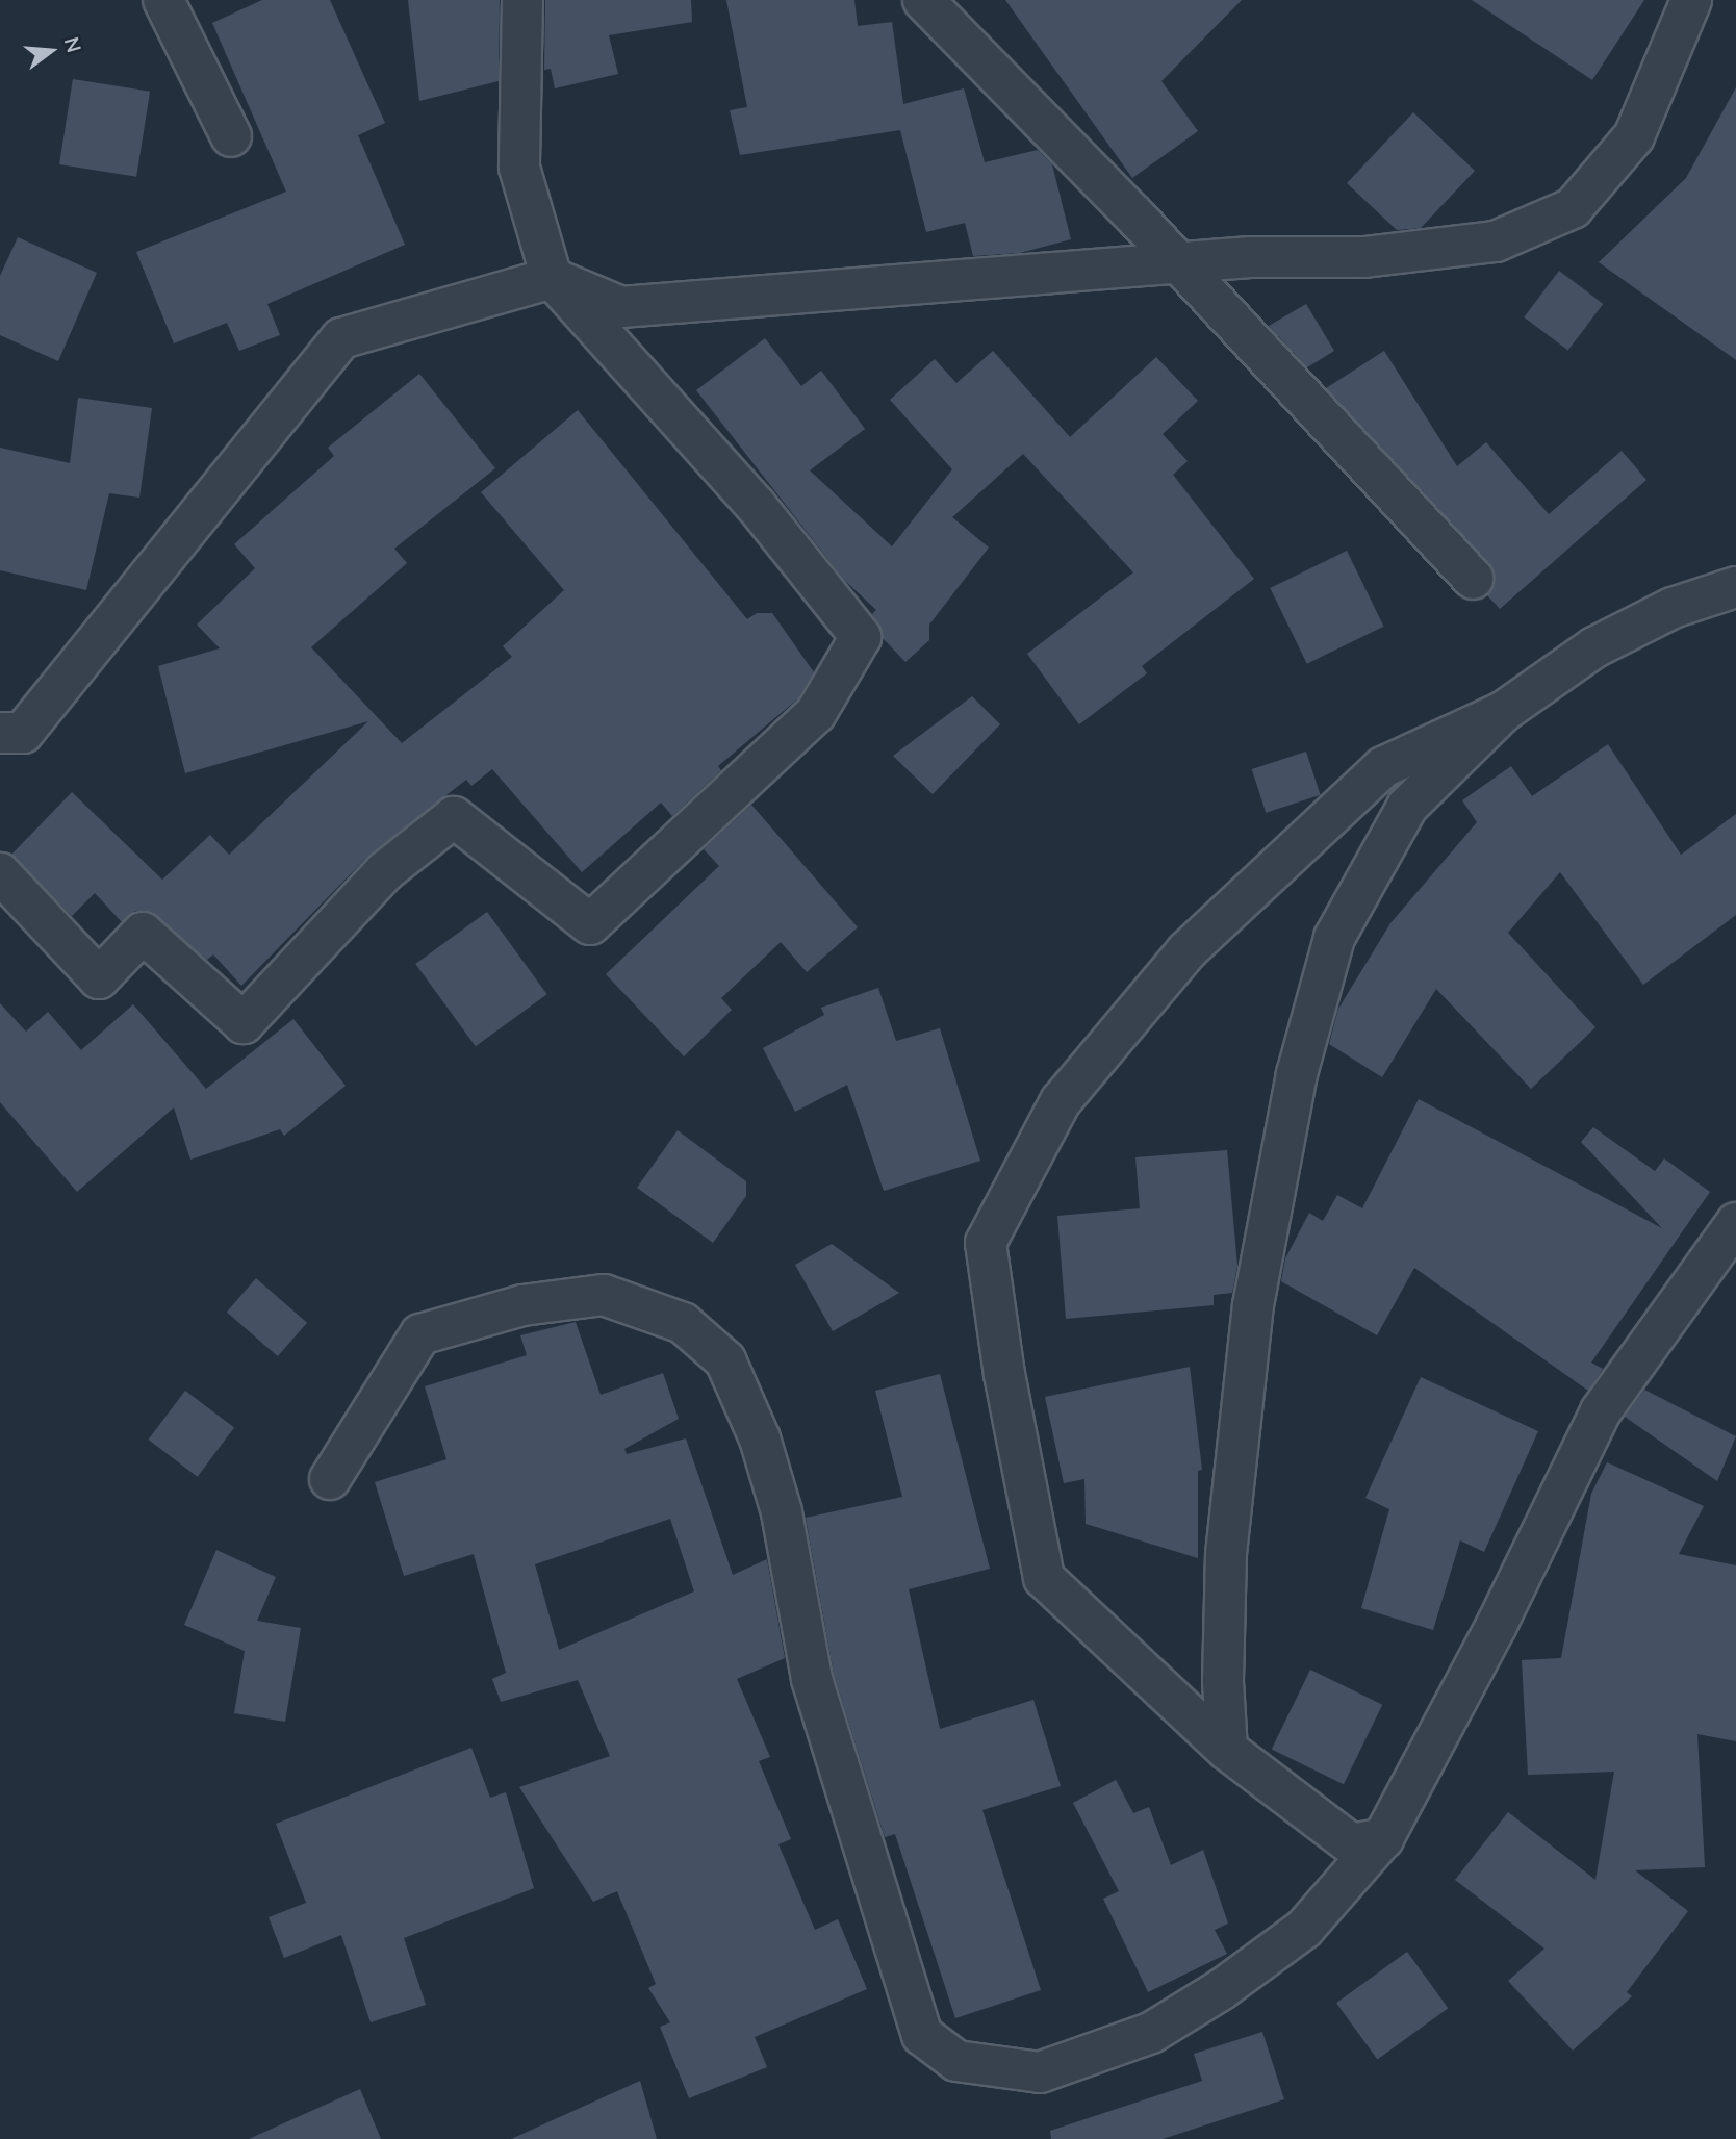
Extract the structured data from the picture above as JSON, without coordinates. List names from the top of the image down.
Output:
{
  "north": "right"
}
